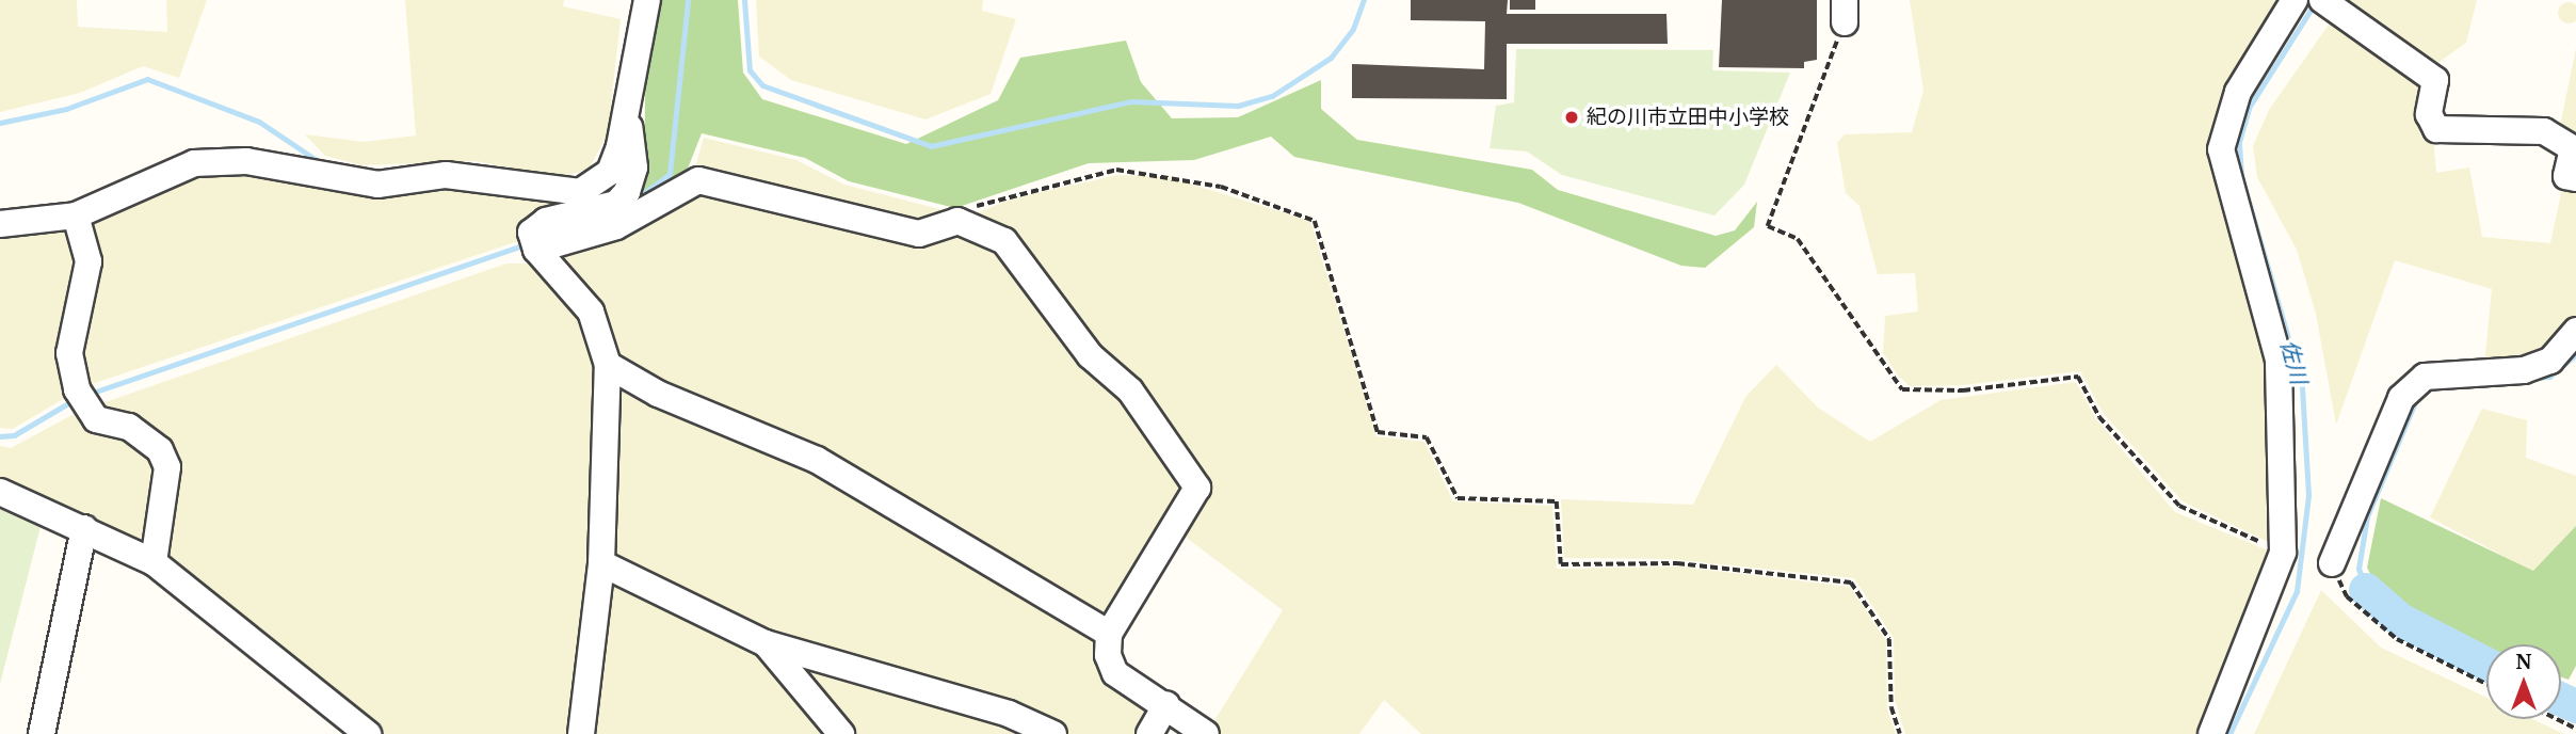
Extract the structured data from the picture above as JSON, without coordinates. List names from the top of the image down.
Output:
{
  "water": ["佐川"],
  "places": ["紀の川市立田中小学校"],
  "north": "top"
}
